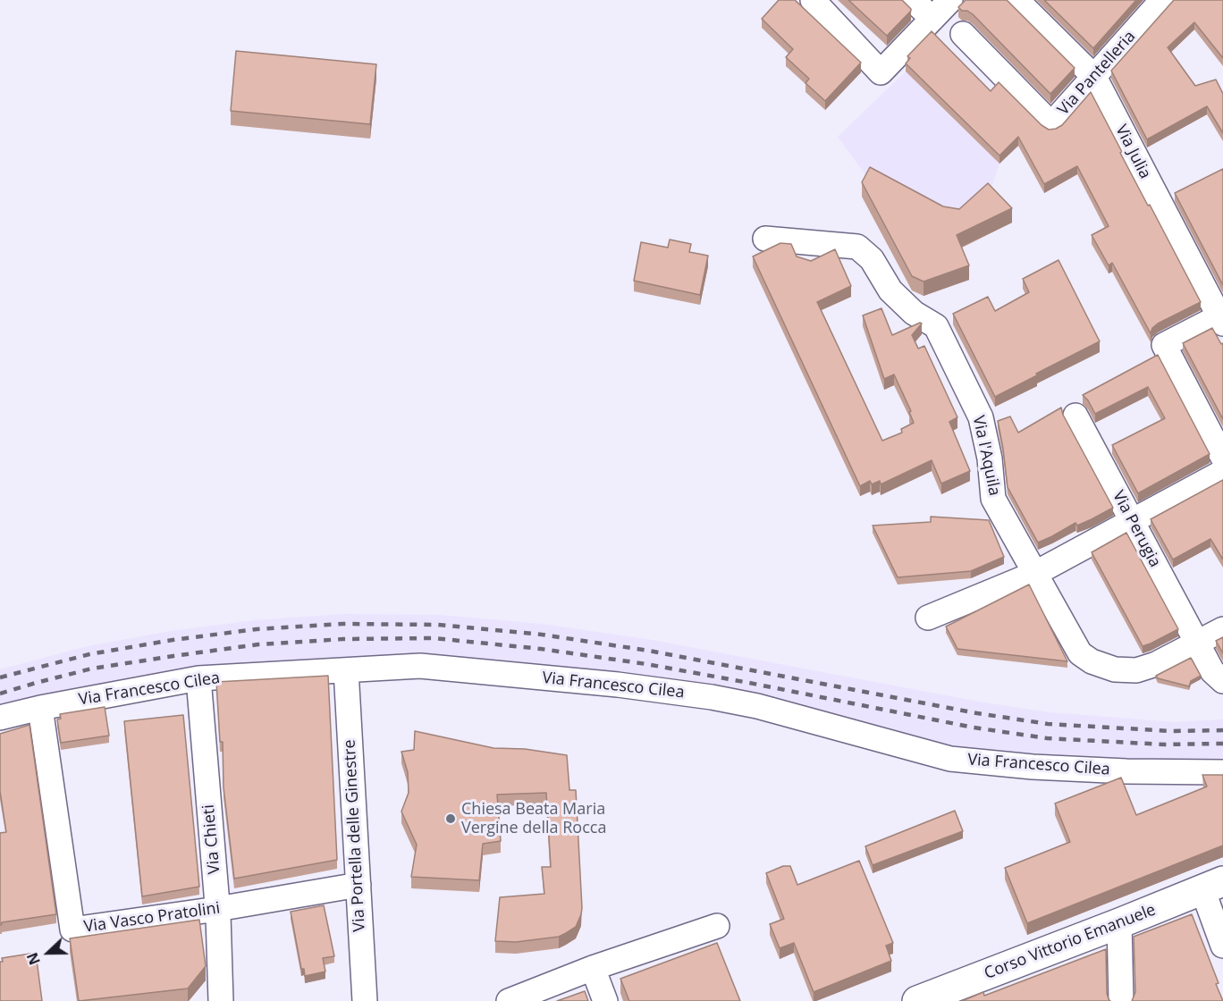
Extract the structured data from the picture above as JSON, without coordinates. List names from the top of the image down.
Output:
{
  "streets": {
    "main road": ["Corso Vittorio Emanuele"],
    "street": [
      "Via Pantelleria",
      "Via Julia",
      "Via l'Aquila",
      "Via Perugia",
      "Via Francesco Cilea",
      "Via Portella delle Ginestre",
      "Via Chieti",
      "Via Vasco Pratolini"
    ]
  },
  "crossings": [
    ["Via Pantelleria", "Via Julia"],
    ["Via l'Aquila", "Via Perugia"],
    ["Via Francesco Cilea", "Via Portella delle Ginestre"],
    ["Via Francesco Cilea", "Via Chieti"],
    ["Via Francesco Cilea", "Via Vasco Pratolini"],
    ["Via Portella delle Ginestre", "Via Vasco Pratolini"],
    ["Via Chieti", "Via Vasco Pratolini"]
  ],
  "places": ["Chiesa Beata Maria Vergine della Rocca"],
  "north": "left"
}
